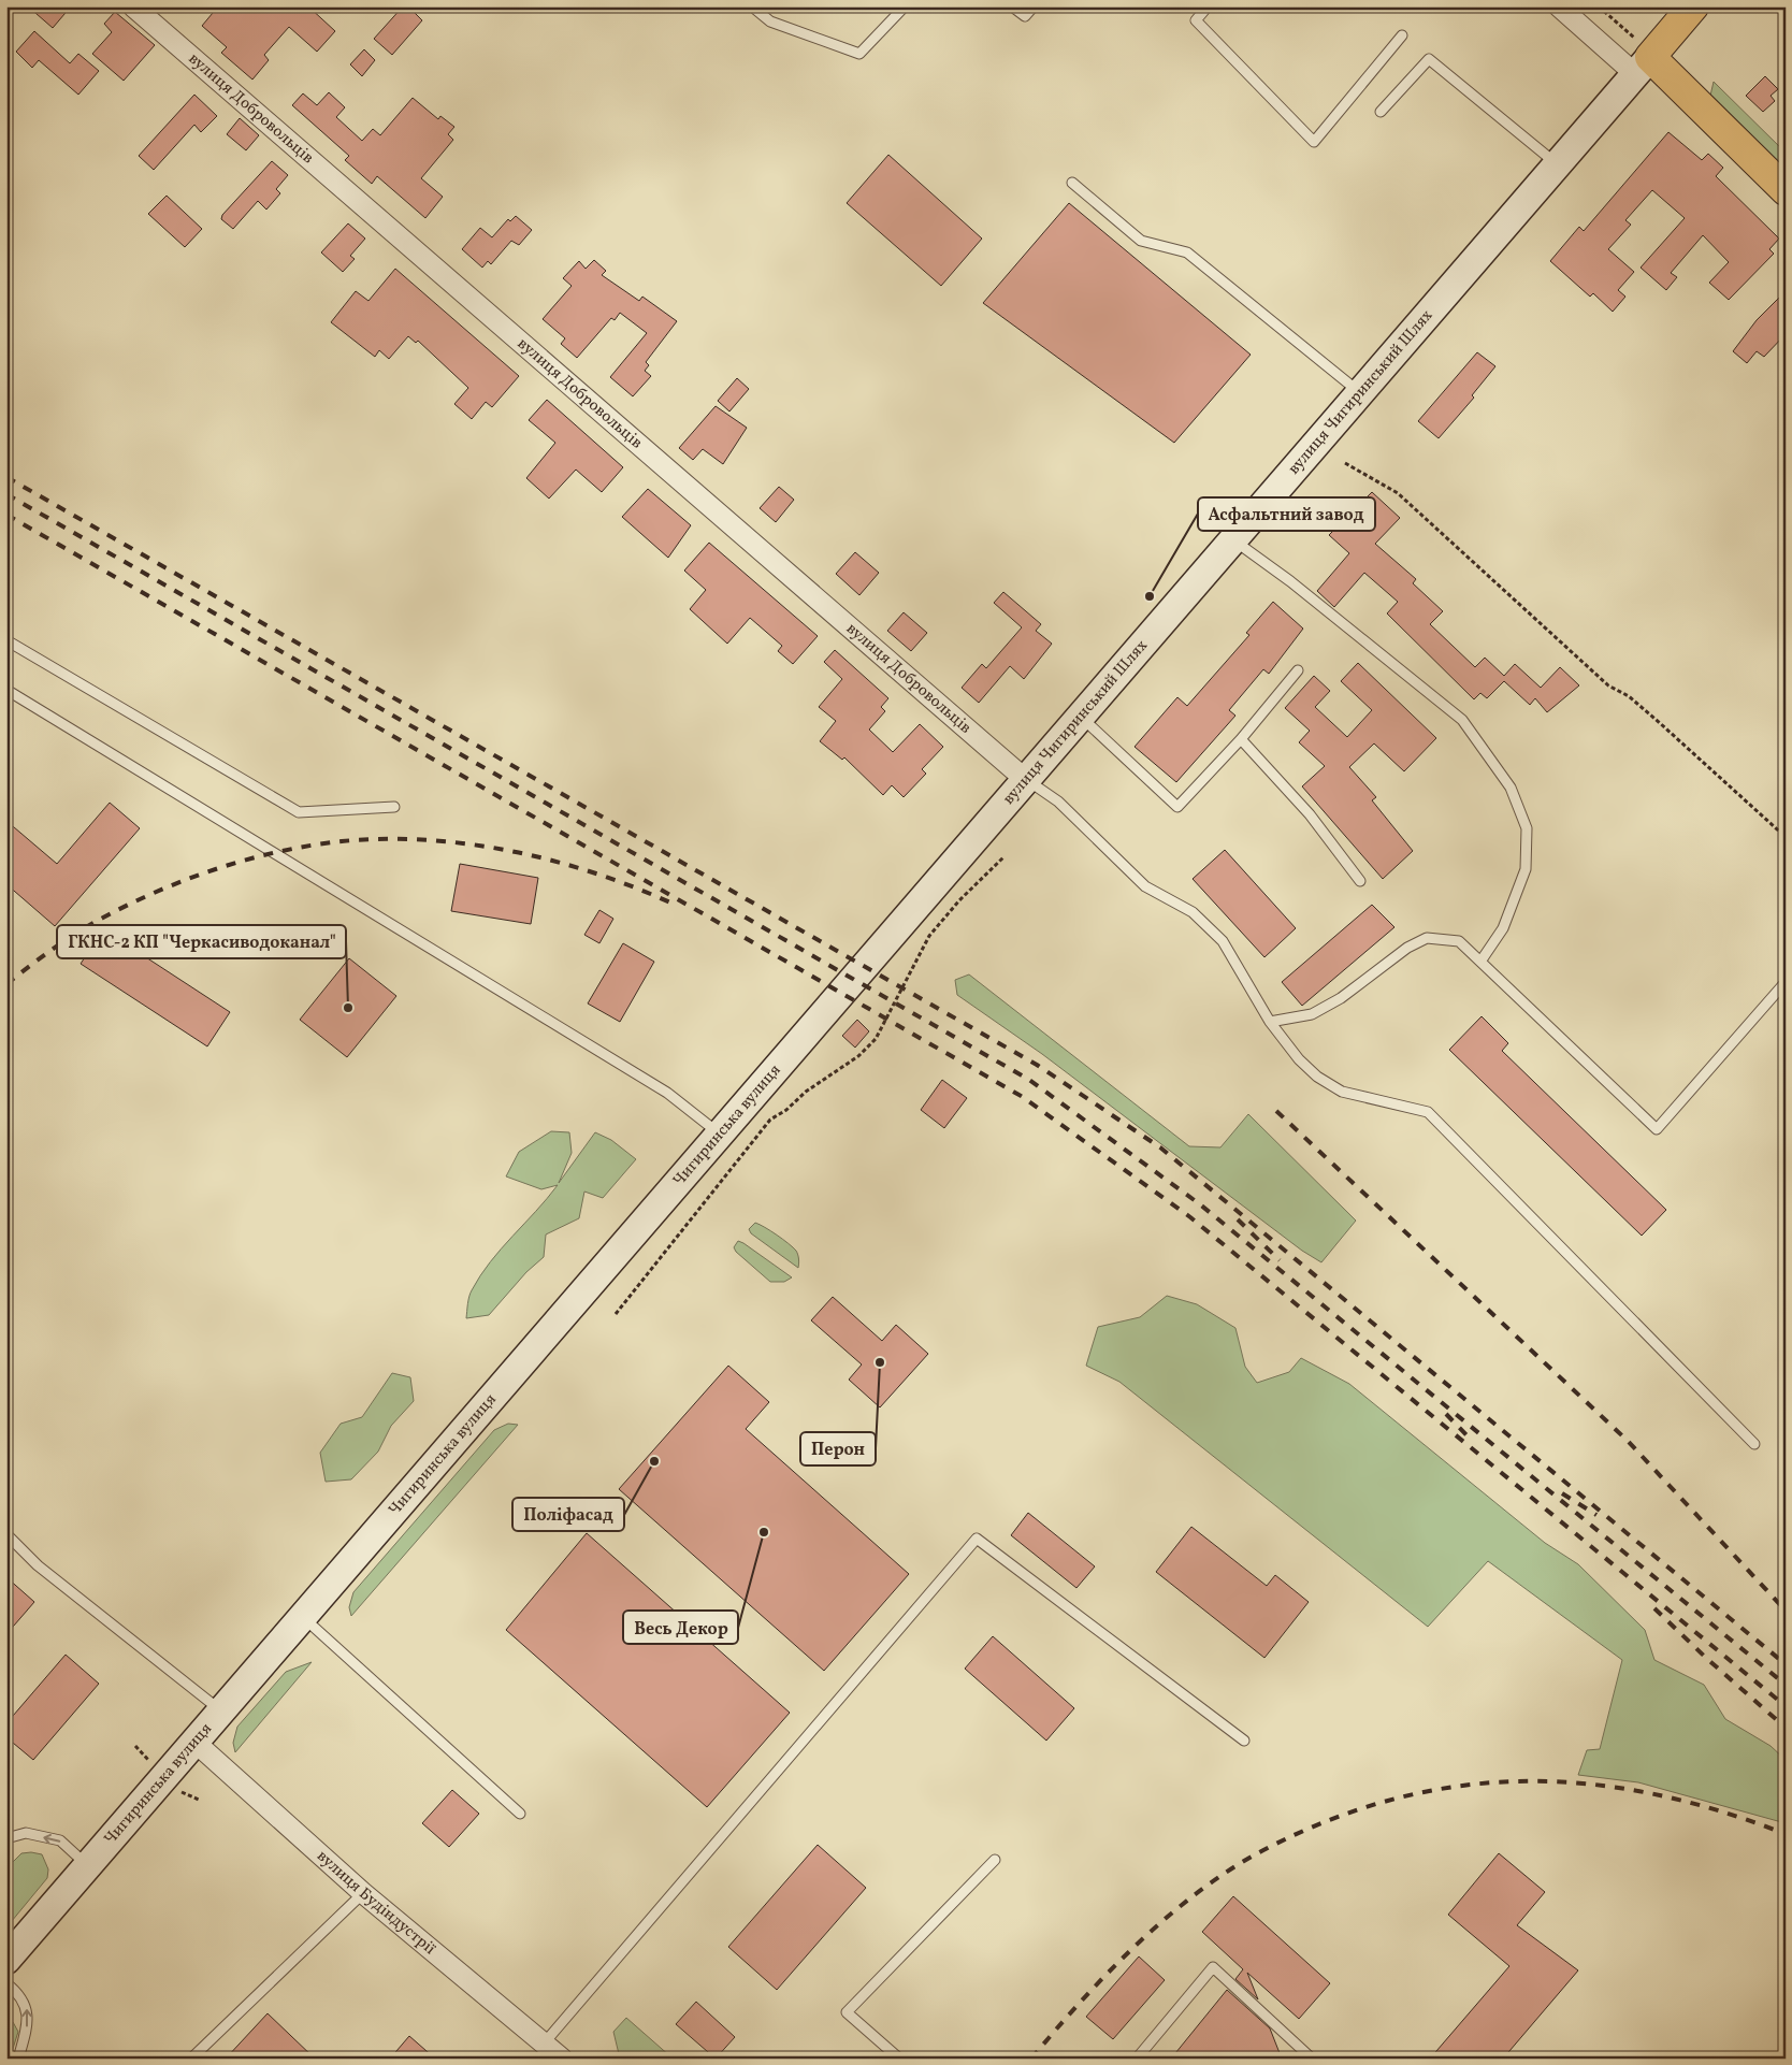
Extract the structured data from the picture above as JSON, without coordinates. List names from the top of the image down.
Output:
{
  "streets": {
    "main road": ["вулиця Чигиринський Шлях", "Чигиринська вулиця"],
    "street": ["вулиця Добровольців", "вулиця Будіндустрії"]
  },
  "crossings": [
    ["вулиця Добровольців", "вулиця Чигиринський Шлях"],
    ["вулиця Чигиринський Шлях", "Чигиринська вулиця"],
    ["Чигиринська вулиця", "вулиця Будіндустрії"]
  ],
  "places": [
    "Асфальтний завод",
    "ГКНС-2 КП \"Черкасиводоканал\"",
    "Перон",
    "Поліфасад",
    "Весь Декор"
  ]
}
